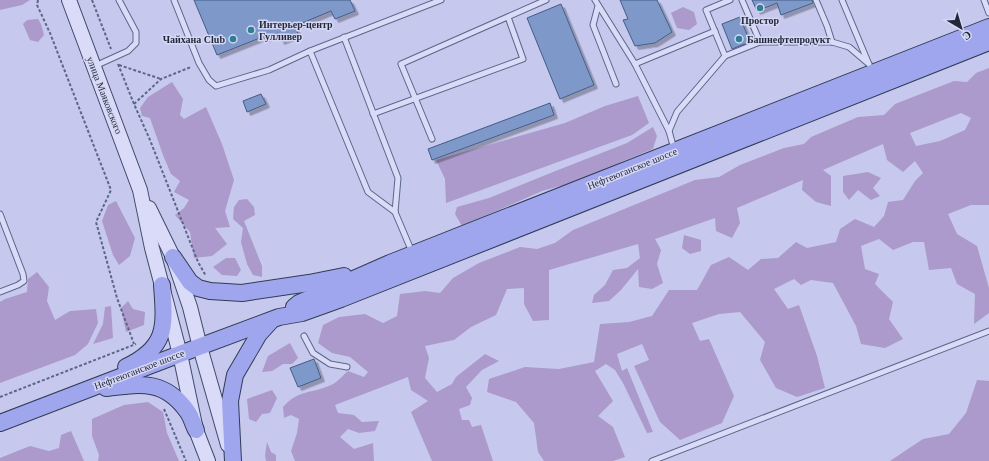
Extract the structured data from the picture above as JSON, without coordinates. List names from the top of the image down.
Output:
{
  "streets": {
    "main road": ["улица Маяковского", "Нефтеюганское шоссе"]
  },
  "crossings": [
    ["улица Маяковского", "Нефтеюганское шоссе"]
  ],
  "places": [
    "Простор",
    "Интерьер-центр Гулливер",
    "Чайхана Club",
    "Башнефтепродукт"
  ],
  "north": "bottom right"
}
